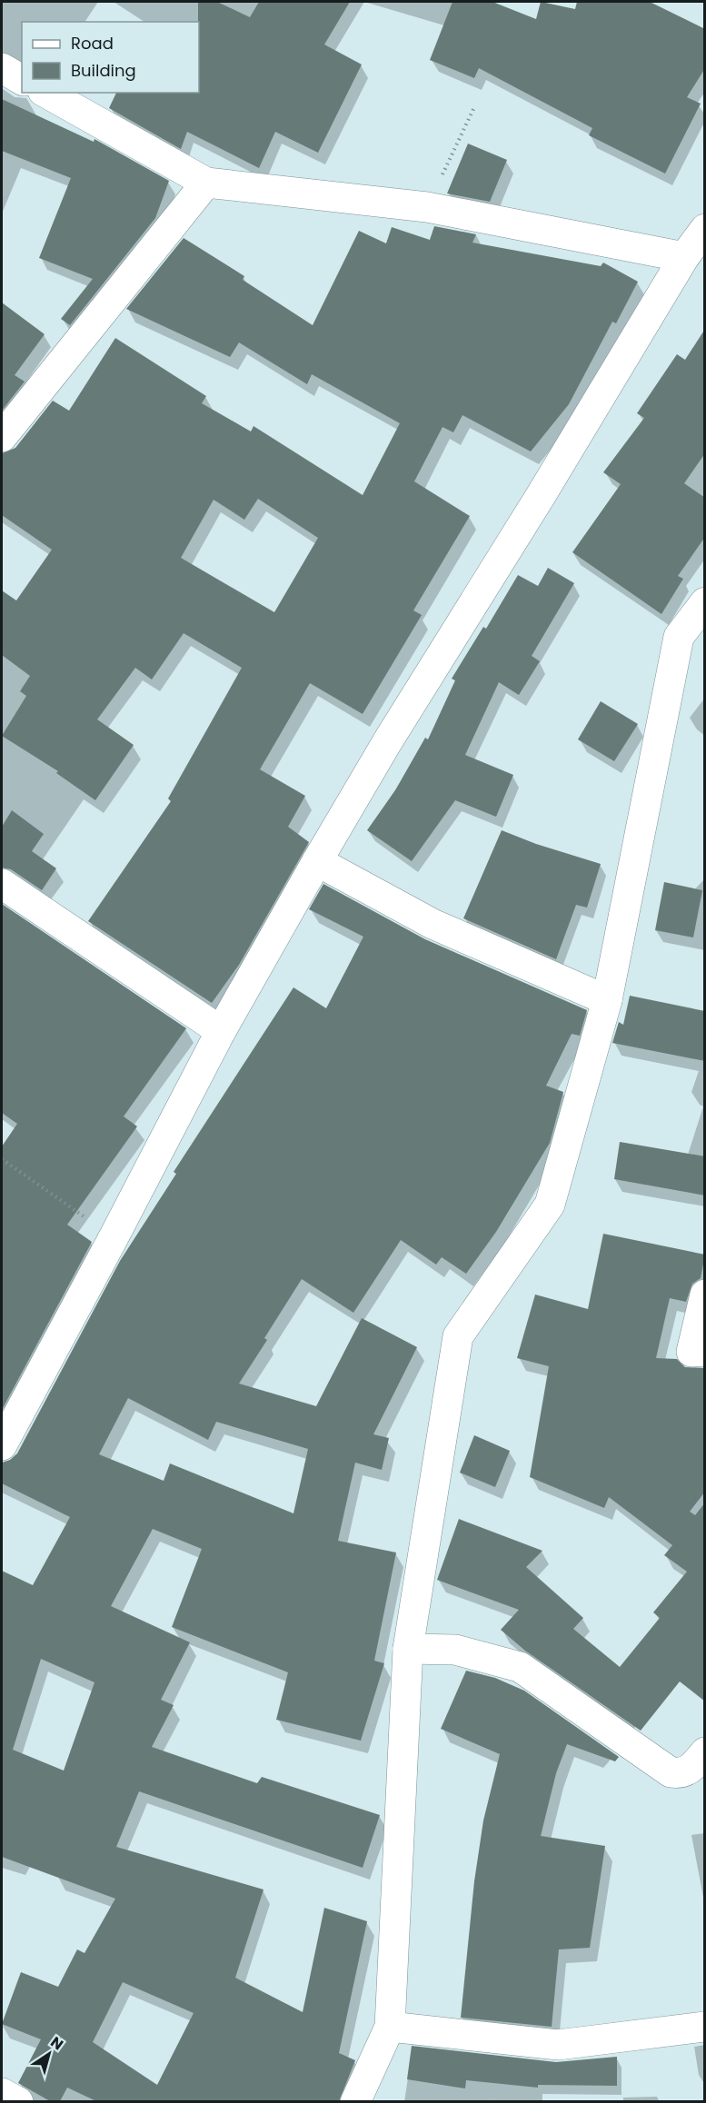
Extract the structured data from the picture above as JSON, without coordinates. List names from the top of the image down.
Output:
{
  "legend": ["Road", "Building"],
  "north": "top right"
}
